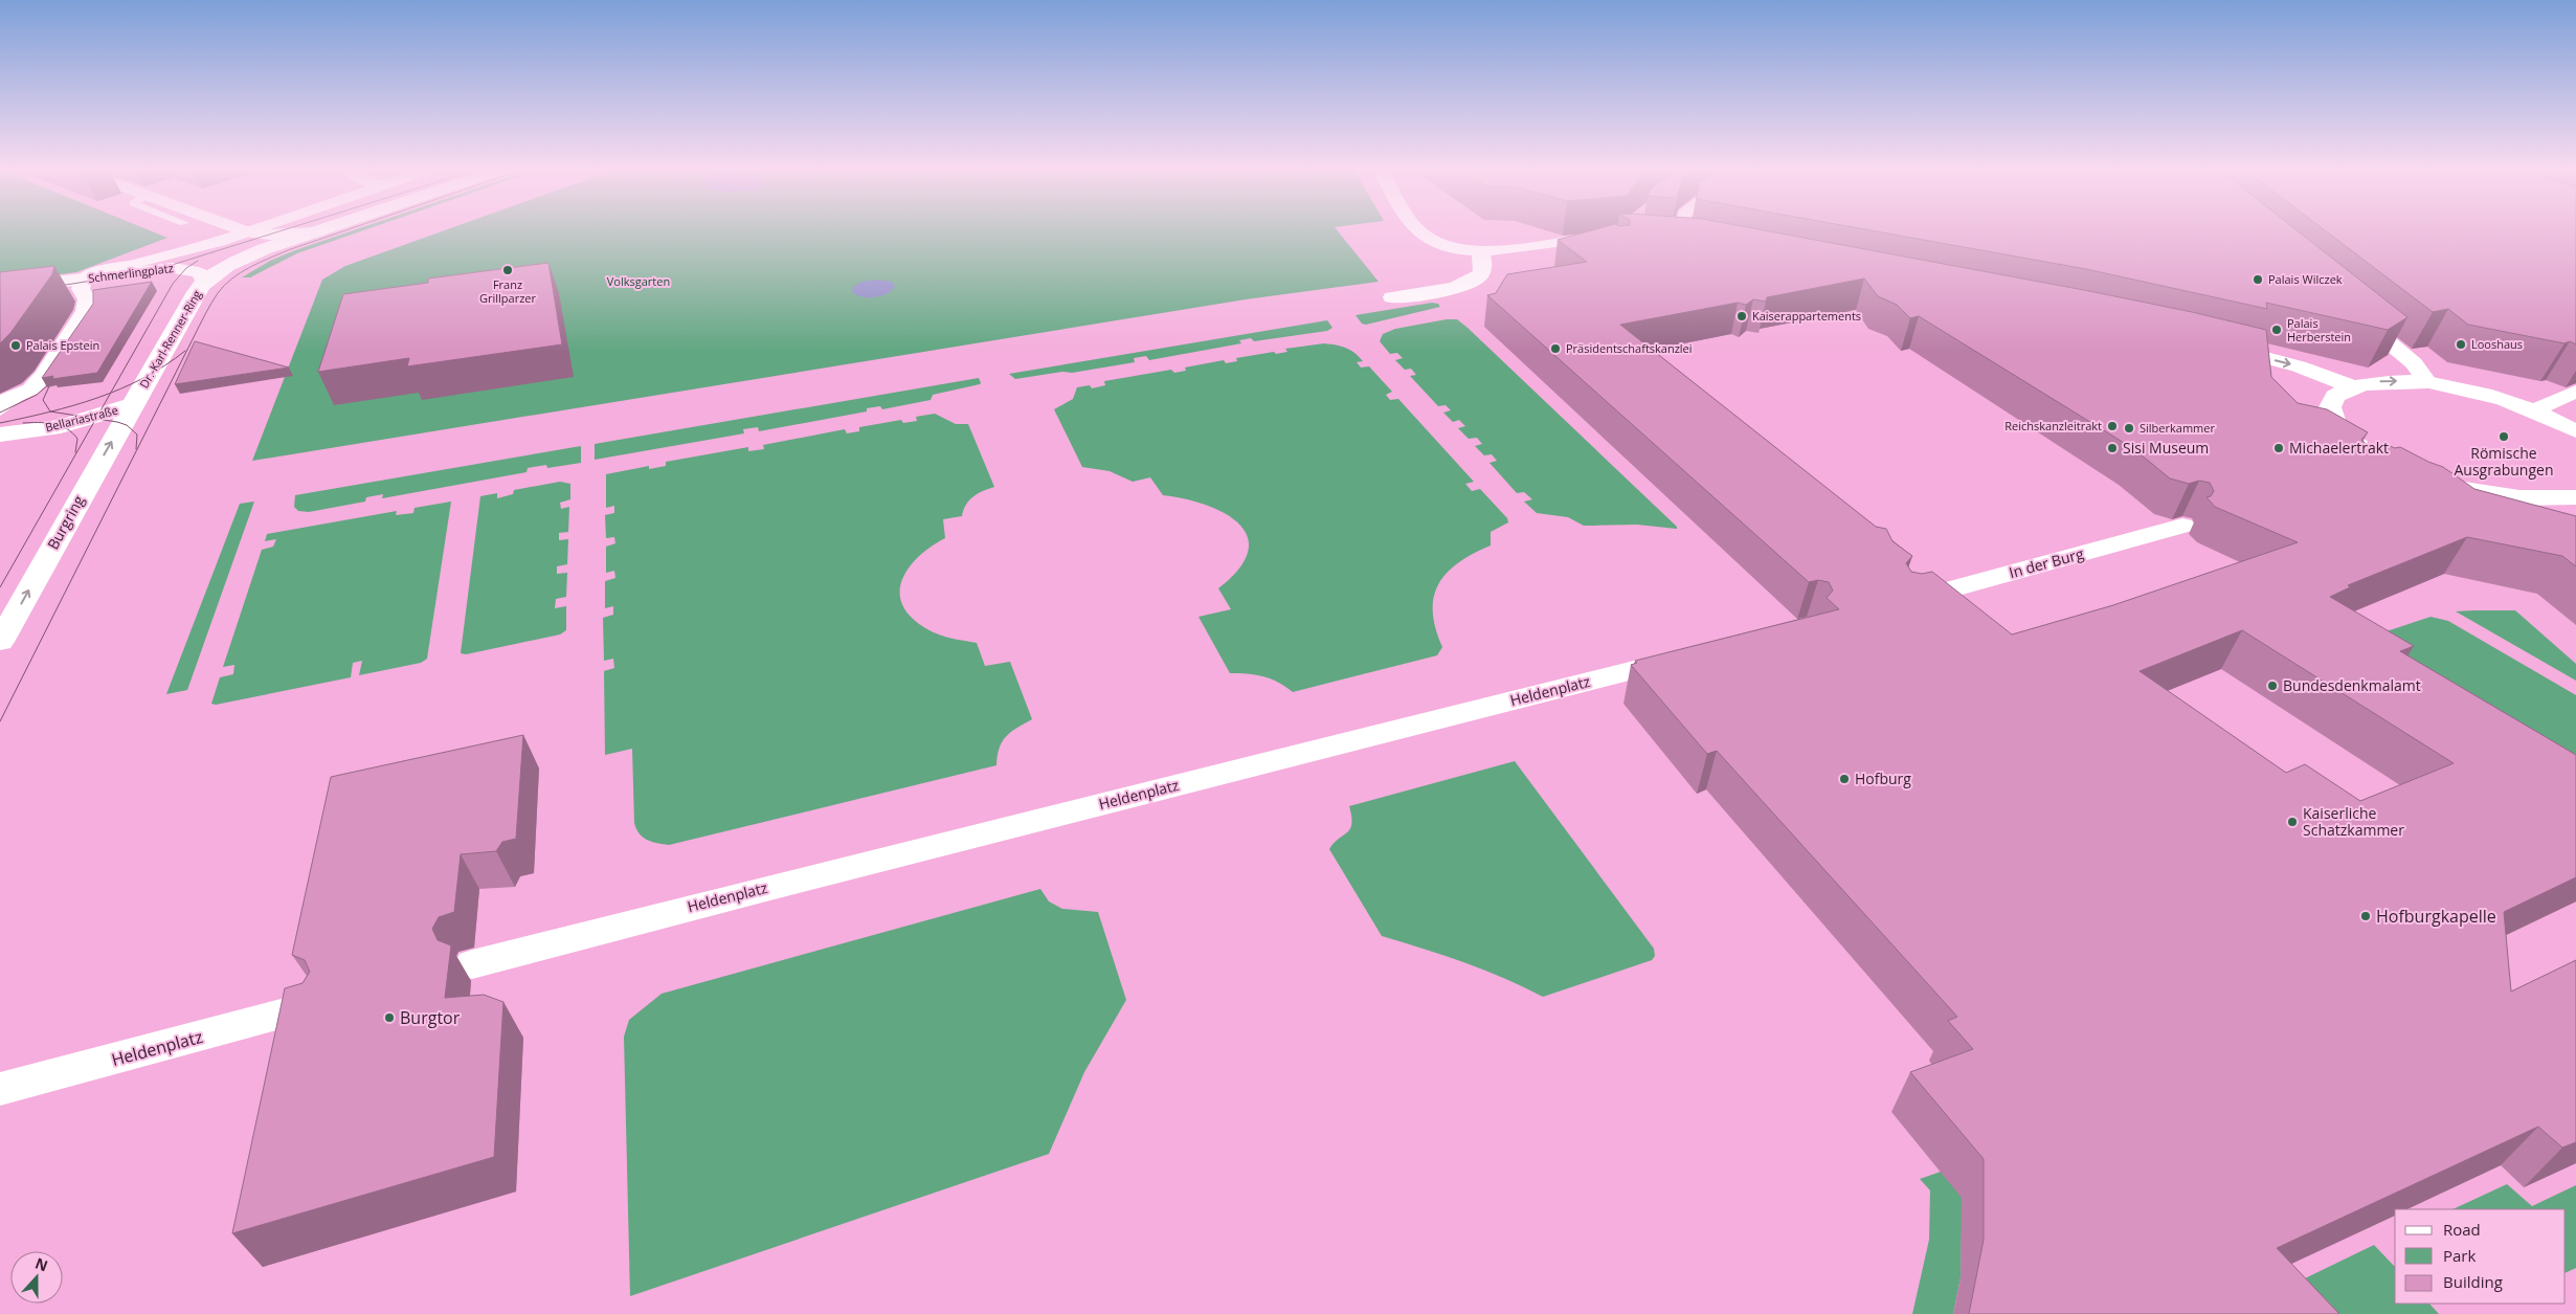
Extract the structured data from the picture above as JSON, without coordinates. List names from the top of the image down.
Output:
{
  "streets": {
    "street": [
      "Schmerlingplatz",
      "Dr.-Karl-Renner-Ring",
      "Bellariastraße",
      "Burgring",
      "In der Burg",
      "Heldenplatz"
    ]
  },
  "crossings": [
    ["Schmerlingplatz", "Dr.-Karl-Renner-Ring"],
    ["Dr.-Karl-Renner-Ring", "Bellariastraße"],
    ["Dr.-Karl-Renner-Ring", "Burgring"],
    ["Bellariastraße", "Burgring"]
  ],
  "one_way": ["Burgring"],
  "parks": ["Volksgarten"],
  "places": [
    "Franz Grillparzer",
    "Palais Wilczek",
    "Kaiserappartements",
    "Palais Herberstein",
    "Looshaus",
    "Palais Epstein",
    "Präsidentschaftskanzlei",
    "Reichskanzleitrakt",
    "Silberkammer",
    "Römische Ausgrabungen",
    "Sisi Museum",
    "Michaelertrakt",
    "Bundesdenkmalamt",
    "Hofburg",
    "Kaiserliche Schatzkammer",
    "Hofburgkapelle",
    "Burgtor"
  ],
  "legend": ["Road", "Park", "Building"],
  "north": "top"
}
